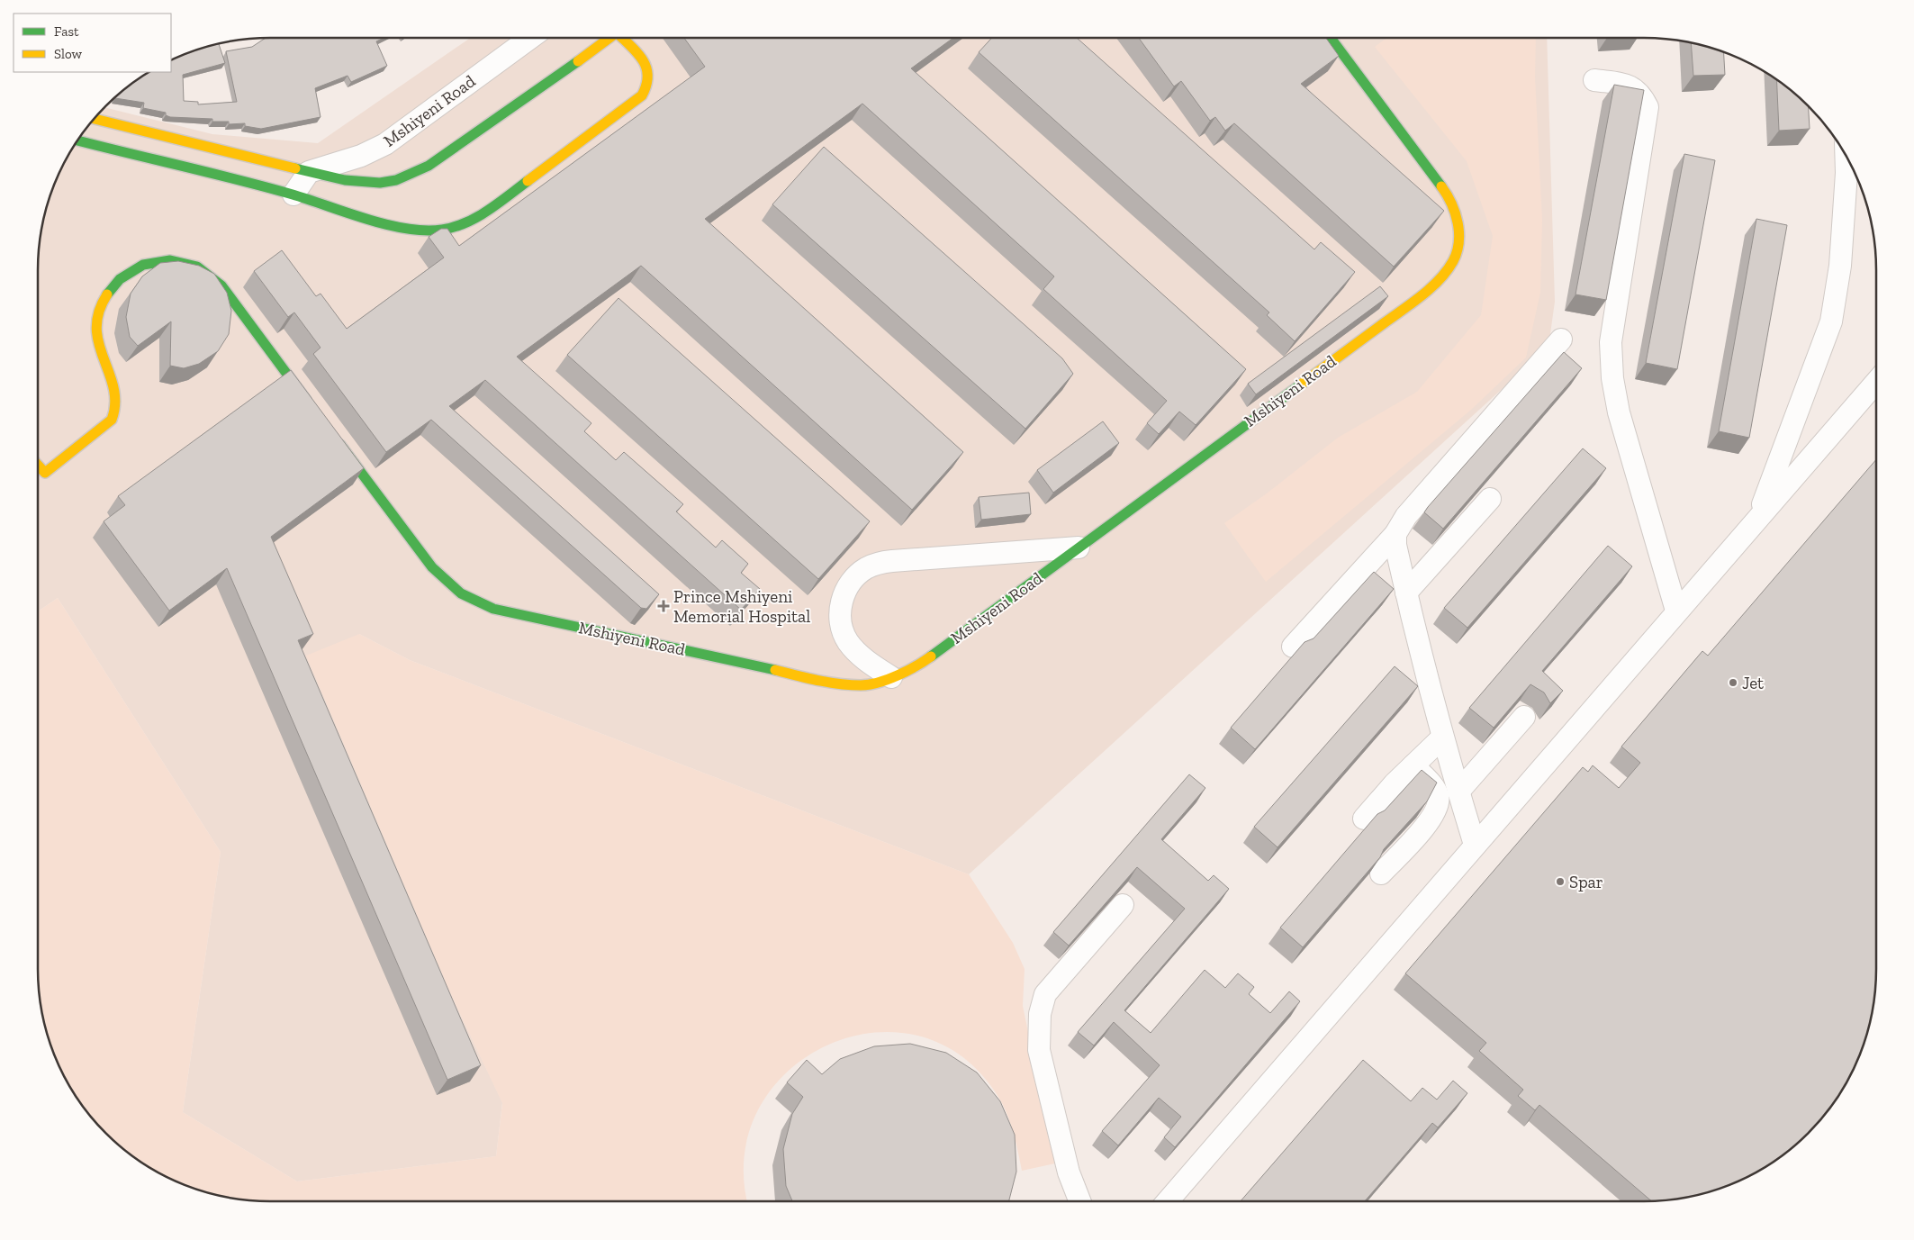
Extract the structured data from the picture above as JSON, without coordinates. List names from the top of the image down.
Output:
{
  "streets": {
    "street": ["Mshiyeni Road"]
  },
  "places": {
    "health": ["Prince Mshiyeni Memorial Hospital"],
    "other": ["Jet", "Spar"]
  },
  "legend": ["Fast", "Slow"]
}
